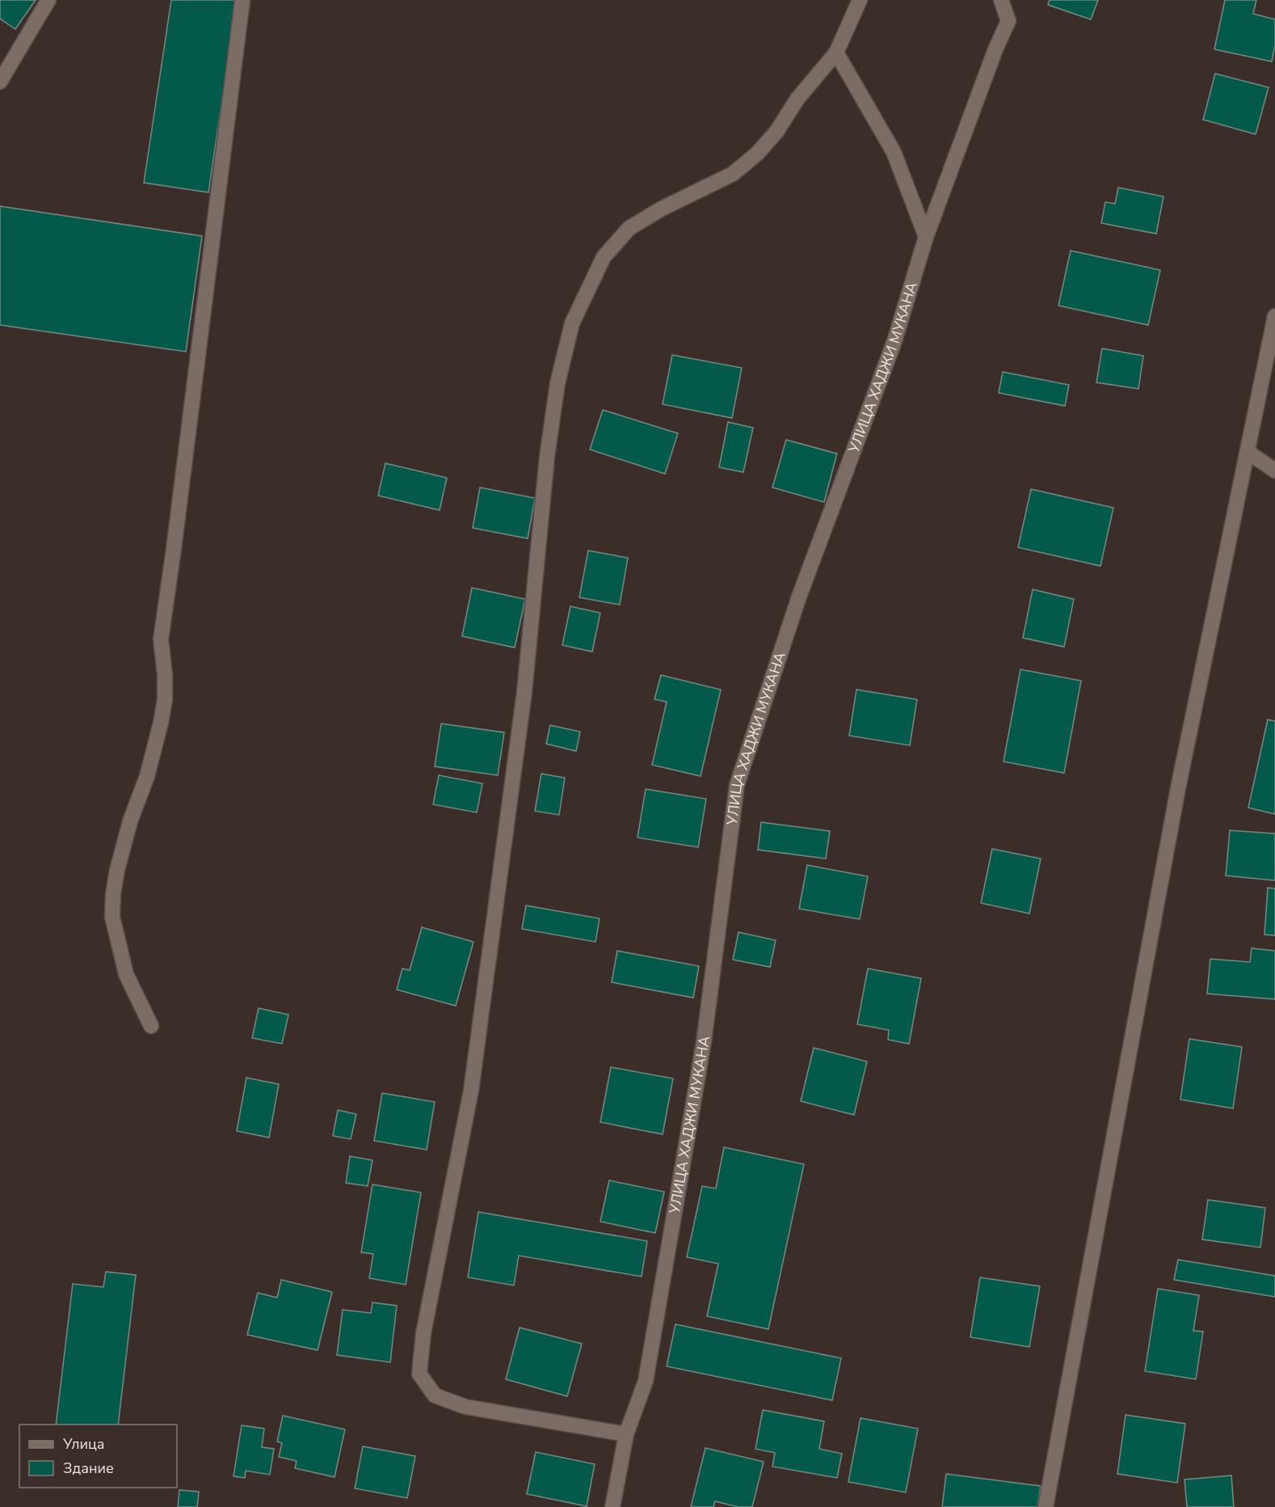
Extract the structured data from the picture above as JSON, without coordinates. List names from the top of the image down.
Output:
{
  "streets": {
    "street": ["УЛИЦА ХАДЖИ МУКАНА"]
  },
  "legend": ["Улица", "Здание"]
}
